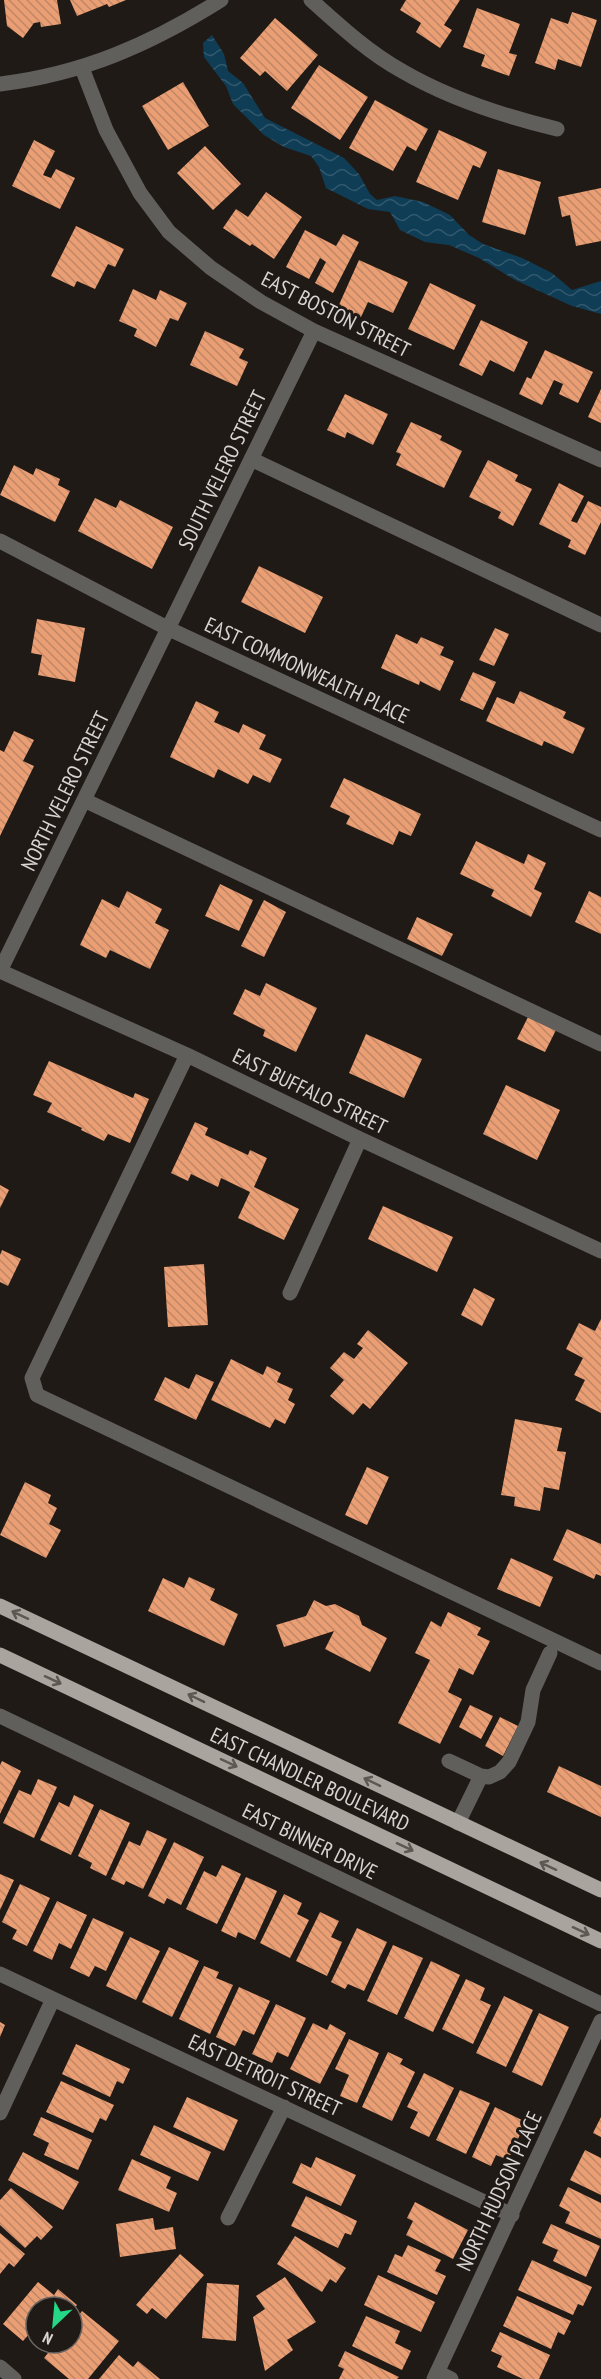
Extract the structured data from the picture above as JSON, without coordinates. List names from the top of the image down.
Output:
{
  "streets": {
    "main road": ["EAST CHANDLER BOULEVARD"],
    "street": [
      "EAST BOSTON STREET",
      "SOUTH VELERO STREET",
      "EAST COMMONWEALTH PLACE",
      "NORTH VELERO STREET",
      "EAST BUFFALO STREET",
      "EAST BINNER DRIVE",
      "EAST DETROIT STREET",
      "NORTH HUDSON PLACE"
    ]
  },
  "crossings": [
    ["EAST BOSTON STREET", "SOUTH VELERO STREET"],
    ["SOUTH VELERO STREET", "EAST COMMONWEALTH PLACE"],
    ["SOUTH VELERO STREET", "NORTH VELERO STREET"],
    ["EAST COMMONWEALTH PLACE", "NORTH VELERO STREET"],
    ["NORTH VELERO STREET", "EAST BUFFALO STREET"],
    ["EAST DETROIT STREET", "NORTH HUDSON PLACE"]
  ],
  "north": "bottom left"
}
